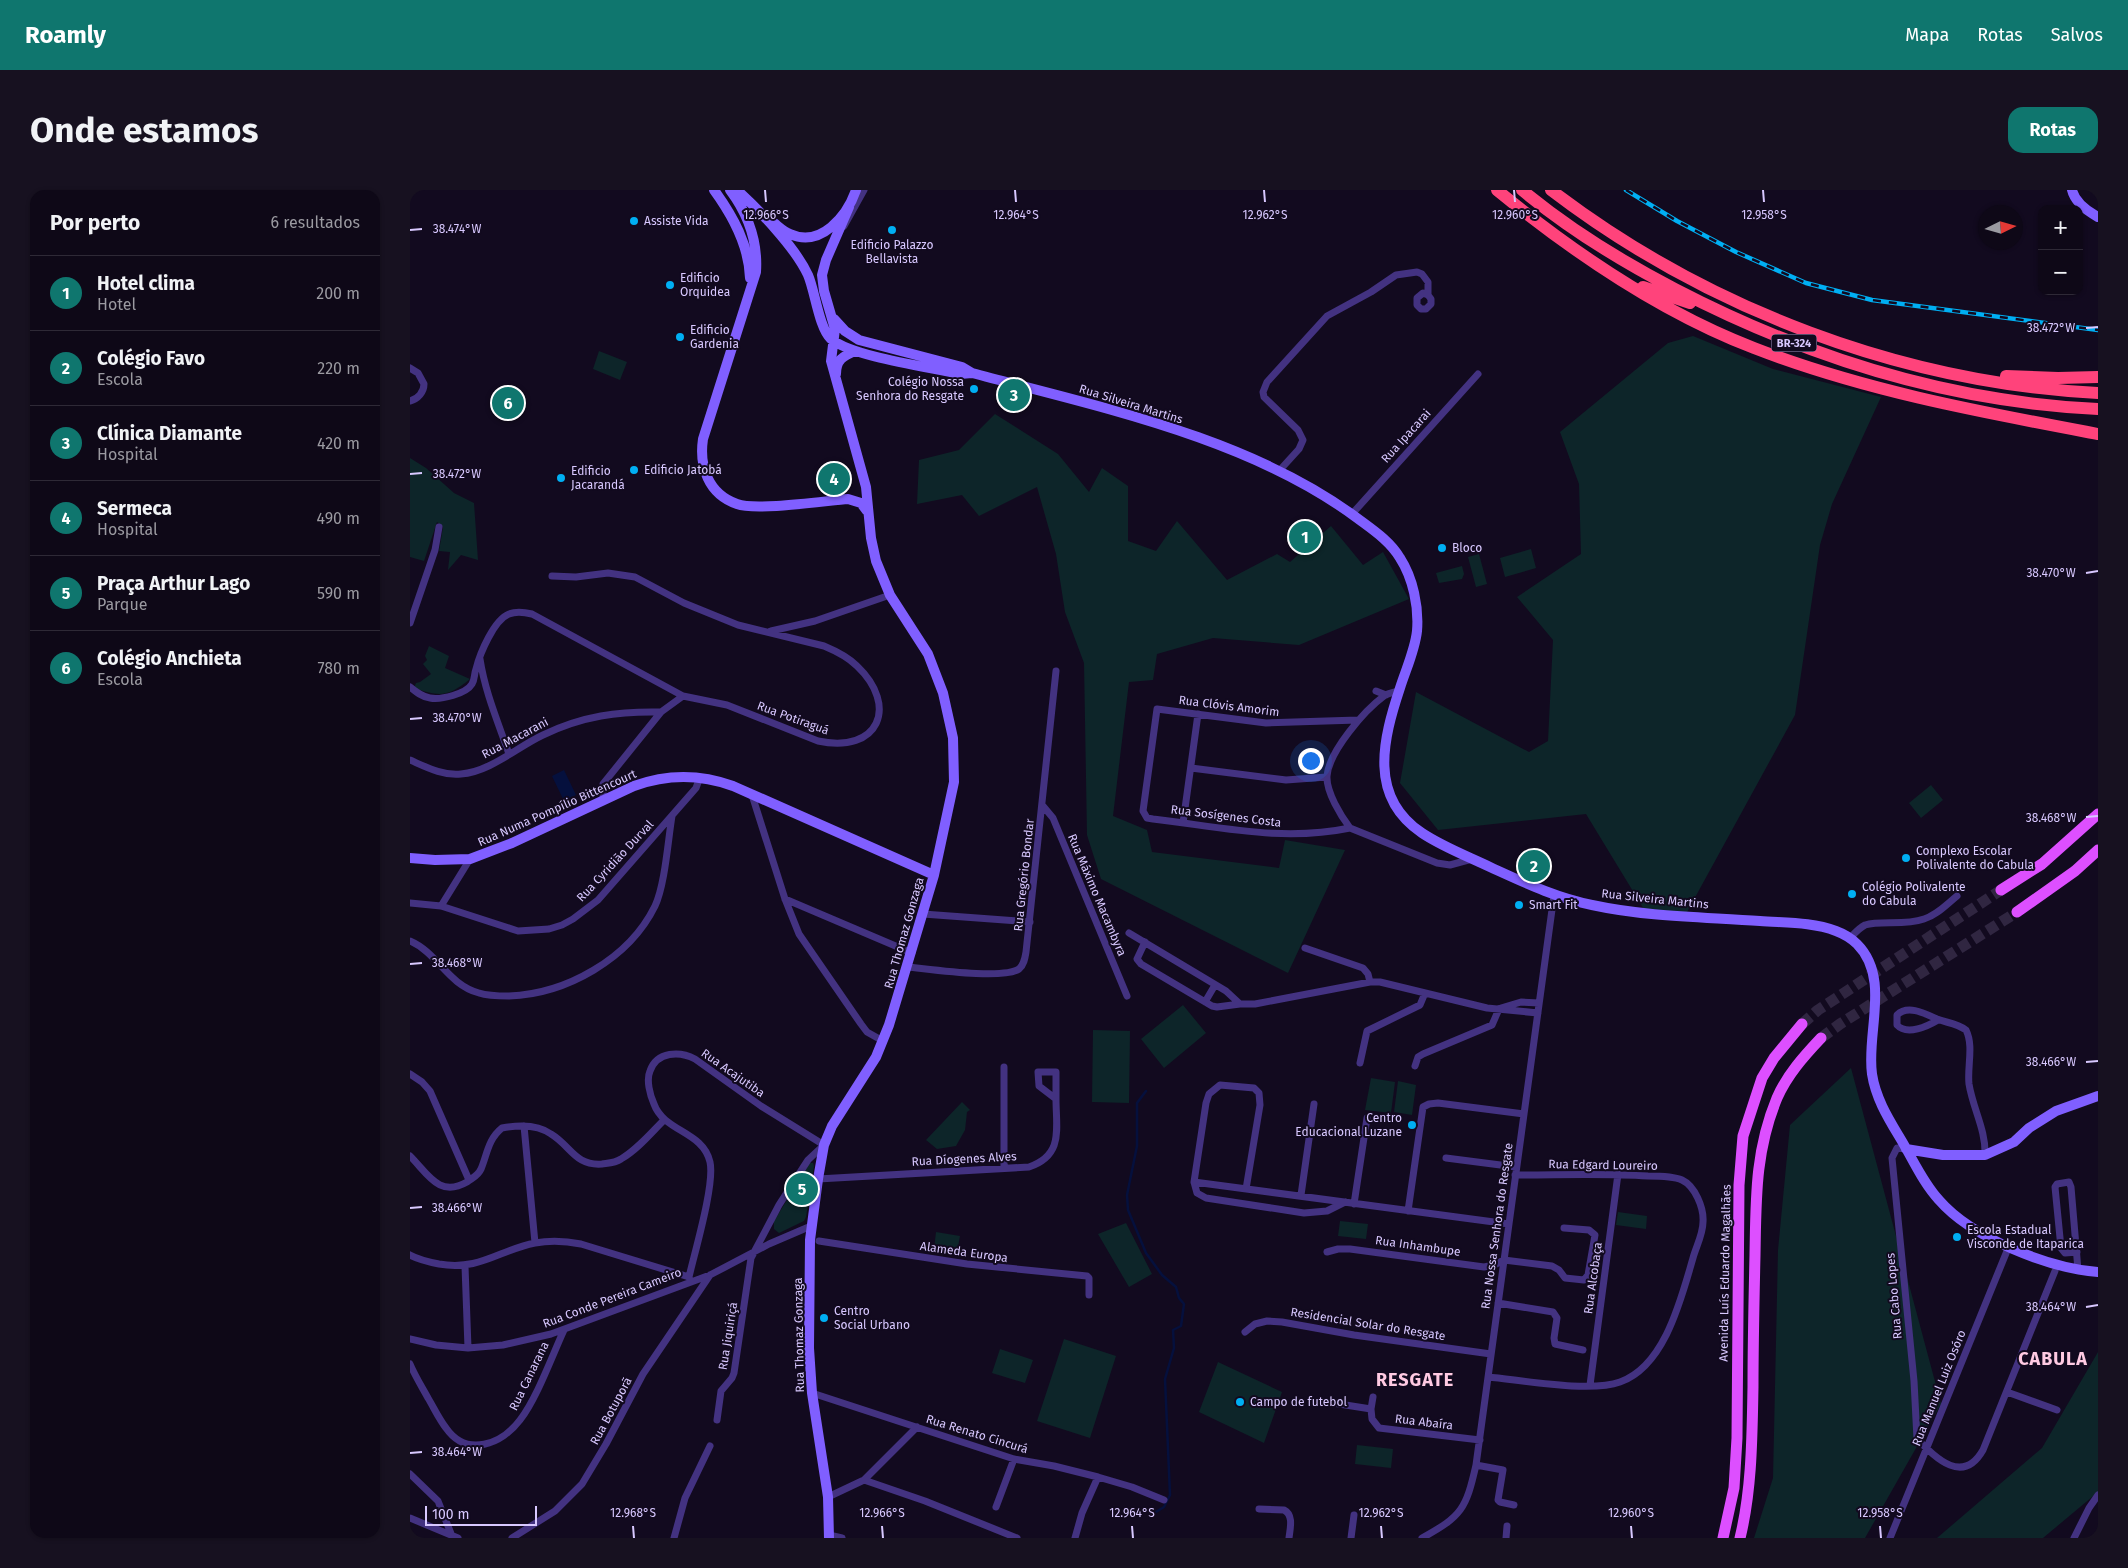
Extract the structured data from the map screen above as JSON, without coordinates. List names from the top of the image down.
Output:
{
  "streets": {
    "highway": ["BR-324"],
    "main road": [
      "Rua Silveira Martins",
      "Rua Numa Pompílio Bittencourt",
      "Rua Thomaz Gonzaga",
      "Avenida Luís Eduardo Magalhães"
    ],
    "street": [
      "Rua Ipacarai",
      "Rua Clóvis Amorim",
      "Rua Potiraguá",
      "Rua Macarani",
      "Rua Sosígenes Costa",
      "Rua Cyridião Durval",
      "Rua Gregório Bondar",
      "Rua Máximo Macambyra",
      "Rua Acajutiba",
      "Rua Díogenes Alves",
      "Rua Edgard Loureiro",
      "Rua Nossa Senhora do Resgate",
      "Rua Inhambupe",
      "Alameda Europa",
      "Rua Alcobaça",
      "Rua Cabo Lopes",
      "Rua Conde Pereira Cameiro",
      "Residencial Solar do Resgate",
      "Rua Jiquiriçá",
      "Rua Canarana",
      "Rua Manuel Luiz Osóro",
      "Rua Botuporã",
      "Rua Abaíra",
      "Rua Renato Cincurá"
    ]
  },
  "crossings": [
    ["Rua Silveira Martins", "Rua Ipacarai"],
    ["Rua Silveira Martins", "Rua Thomaz Gonzaga"],
    ["Rua Silveira Martins", "Rua Nossa Senhora do Resgate"],
    ["Rua Silveira Martins", "Rua Cabo Lopes"],
    ["Rua Silveira Martins", "Rua Manuel Luiz Osóro"],
    ["Rua Clóvis Amorim", "Rua Sosígenes Costa"],
    ["Rua Numa Pompílio Bittencourt", "Rua Cyridião Durval"],
    ["Rua Numa Pompílio Bittencourt", "Rua Thomaz Gonzaga"],
    ["Rua Gregório Bondar", "Rua Máximo Macambyra"],
    ["Rua Gregório Bondar", "Rua Thomaz Gonzaga"],
    ["Rua Thomaz Gonzaga", "Rua Acajutiba"],
    ["Rua Thomaz Gonzaga", "Rua Díogenes Alves"],
    ["Rua Thomaz Gonzaga", "Rua Conde Pereira Cameiro"],
    ["Rua Thomaz Gonzaga", "Rua Jiquiriçá"],
    ["Rua Thomaz Gonzaga", "Rua Renato Cincurá"],
    ["Rua Acajutiba", "Rua Jiquiriçá"],
    ["Rua Edgard Loureiro", "Rua Nossa Senhora do Resgate"],
    ["Rua Edgard Loureiro", "Rua Alcobaça"],
    ["Rua Nossa Senhora do Resgate", "Rua Inhambupe"],
    ["Rua Nossa Senhora do Resgate", "Residencial Solar do Resgate"],
    ["Rua Nossa Senhora do Resgate", "Rua Abaíra"],
    ["Rua Cabo Lopes", "Rua Manuel Luiz Osóro"],
    ["Rua Conde Pereira Cameiro", "Rua Jiquiriçá"],
    ["Rua Conde Pereira Cameiro", "Rua Canarana"],
    ["Rua Conde Pereira Cameiro", "Rua Botuporã"]
  ],
  "districts": ["CABULA", "RESGATE"],
  "places": [
    "Assiste Vida",
    "Edificio Palazzo Bellavista",
    "Edificio Orquidea",
    "Edificio Gardenia",
    "Colégio Nossa Senhora do Resgate",
    "Edificio Jatobá",
    "Edificio Jacarandá",
    "Bloco",
    "Complexo Escolar Polivalente do Cabula",
    "Colégio Polivalente do Cabula",
    "Smart Fit",
    "Centro Educacional Luzane",
    "Escola Estadual Visconde de Itaparica",
    "Centro Social Urbano",
    "Campo de futebol"
  ],
  "scale_bar": "100 m",
  "north": "right",
  "page": {
    "header": "Roamly",
    "nav": ["Mapa", "Rotas", "Salvos"],
    "buttons": "Rotas",
    "title": "Onde estamos",
    "heading": ["Por perto", "6 resultados"],
    "map_buttons": ["+", "−"],
    "list": [
      {
        "mark": "1",
        "name": "Hotel clima",
        "note": "Hotel",
        "value": "200 m"
      },
      {
        "mark": "2",
        "name": "Colégio Favo",
        "note": "Escola",
        "value": "220 m"
      },
      {
        "mark": "3",
        "name": "Clínica Diamante",
        "note": "Hospital",
        "value": "420 m"
      },
      {
        "mark": "4",
        "name": "Sermeca",
        "note": "Hospital",
        "value": "490 m"
      },
      {
        "mark": "5",
        "name": "Praça Arthur Lago",
        "note": "Parque",
        "value": "590 m"
      },
      {
        "mark": "6",
        "name": "Colégio Anchieta",
        "note": "Escola",
        "value": "780 m"
      }
    ],
    "pins": [
      "3",
      "6",
      "4",
      "1",
      "2",
      "5"
    ],
    "scale": "100 m"
  },
  "coordinates": [
    "12.966°S",
    "12.964°S",
    "12.962°S",
    "12.960°S",
    "12.958°S",
    "38.474°W",
    "38.472°W",
    "38.470°W",
    "38.468°W",
    "38.466°W",
    "38.464°W",
    "12.968°S"
  ]
}
